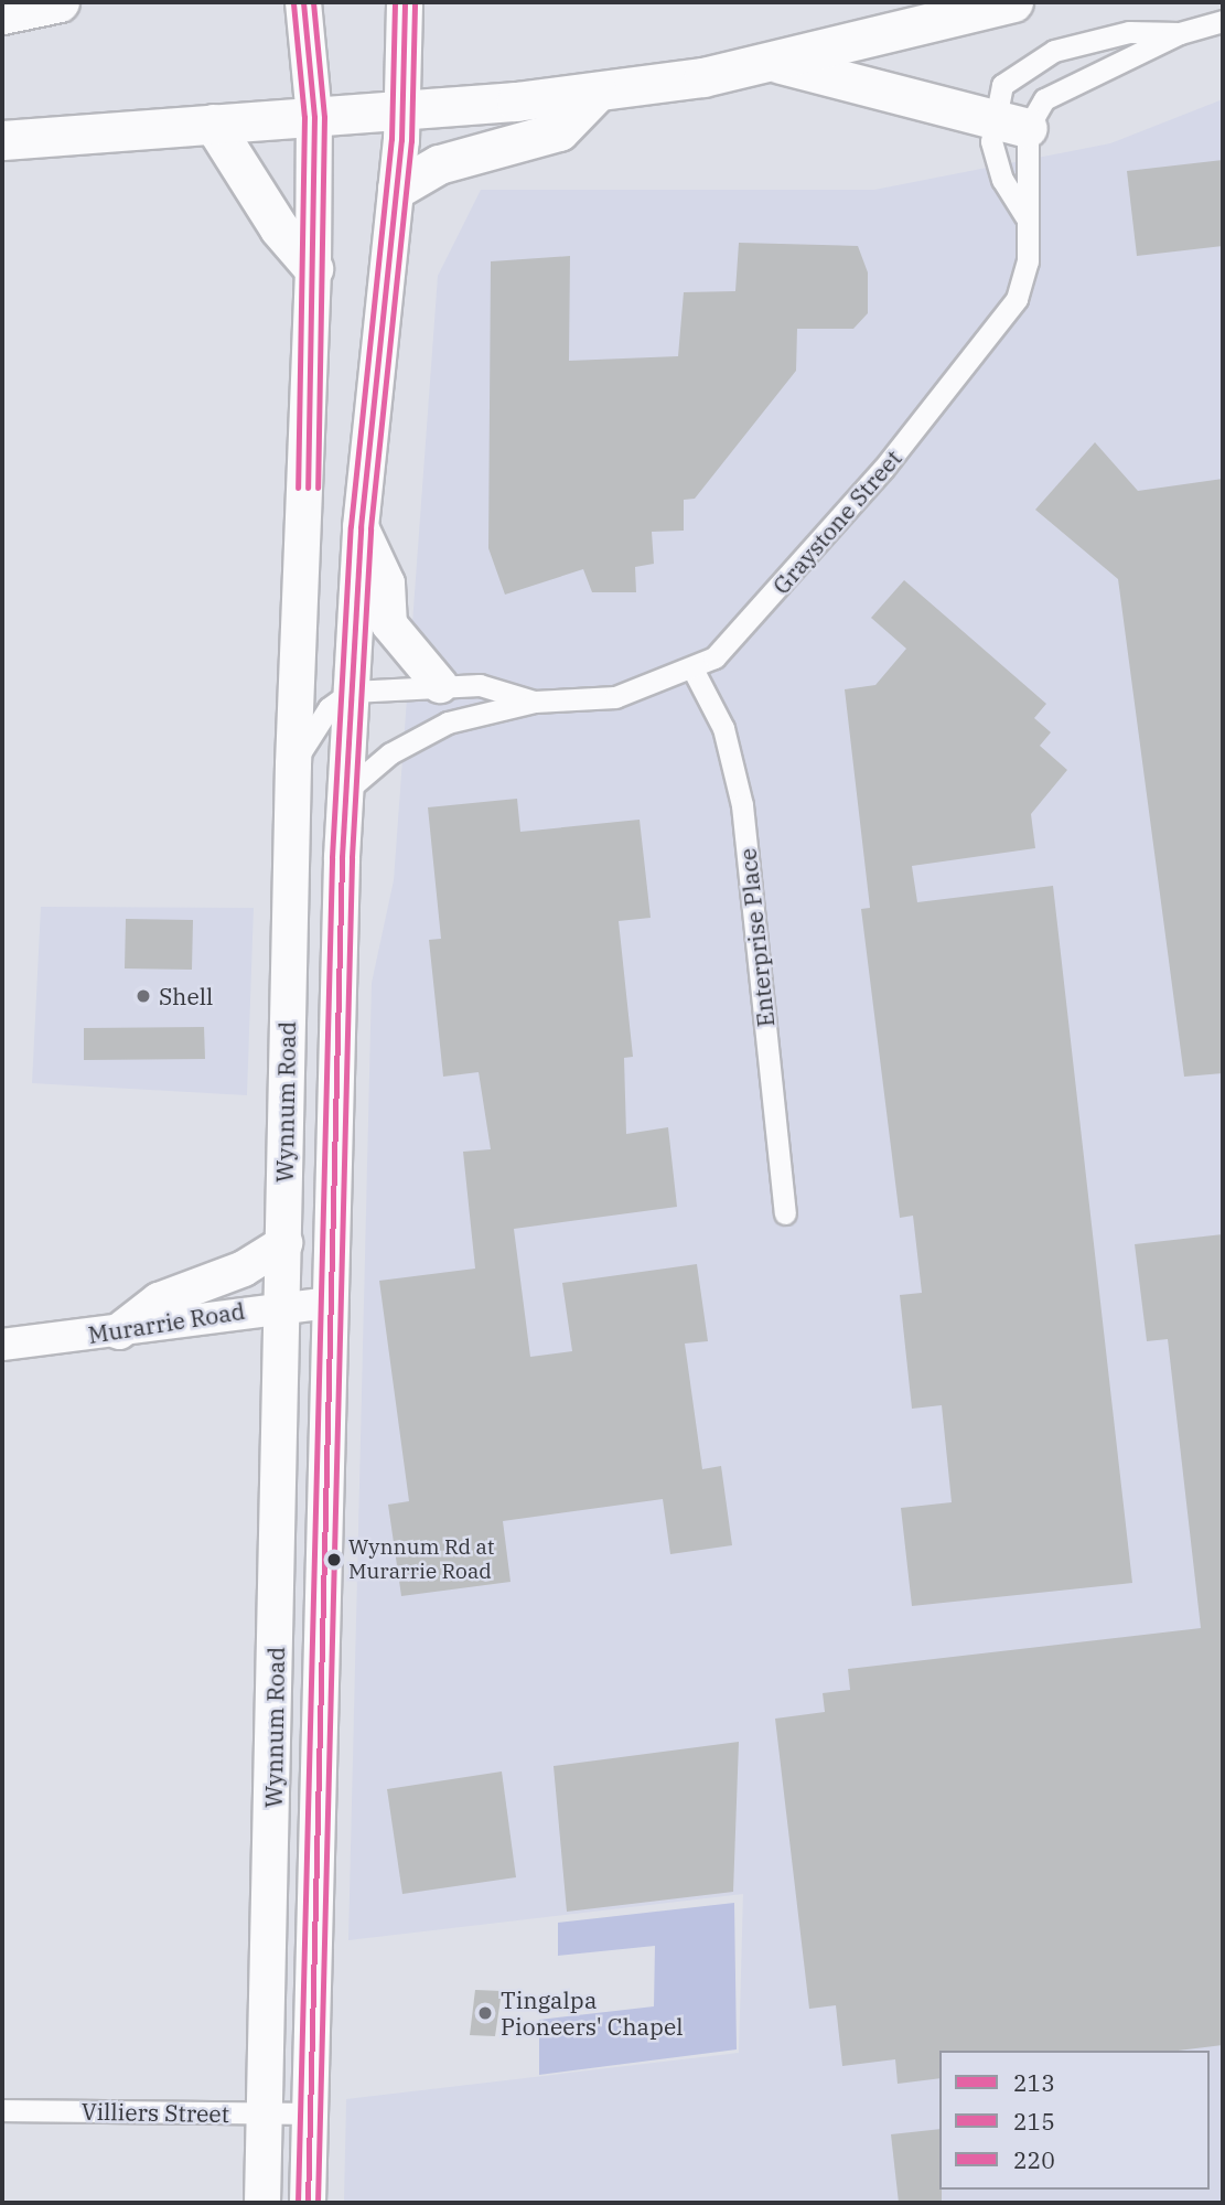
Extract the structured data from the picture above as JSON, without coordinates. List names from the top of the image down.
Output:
{
  "streets": {
    "main road": ["Wynnum Road"],
    "street": [
      "Graystone Street",
      "Enterprise Place",
      "Murarrie Road",
      "Villiers Street"
    ]
  },
  "crossings": [
    ["Graystone Street", "Enterprise Place"],
    ["Graystone Street", "Wynnum Road"],
    ["Wynnum Road", "Murarrie Road"],
    ["Wynnum Road", "Villiers Street"]
  ],
  "places": ["Shell", "Wynnum Rd at Murarrie Road", "Tingalpa Pioneers' Chapel"],
  "lines": ["transit line 213", "transit line 215", "transit line 220"],
  "legend": ["213", "215", "220"]
}
